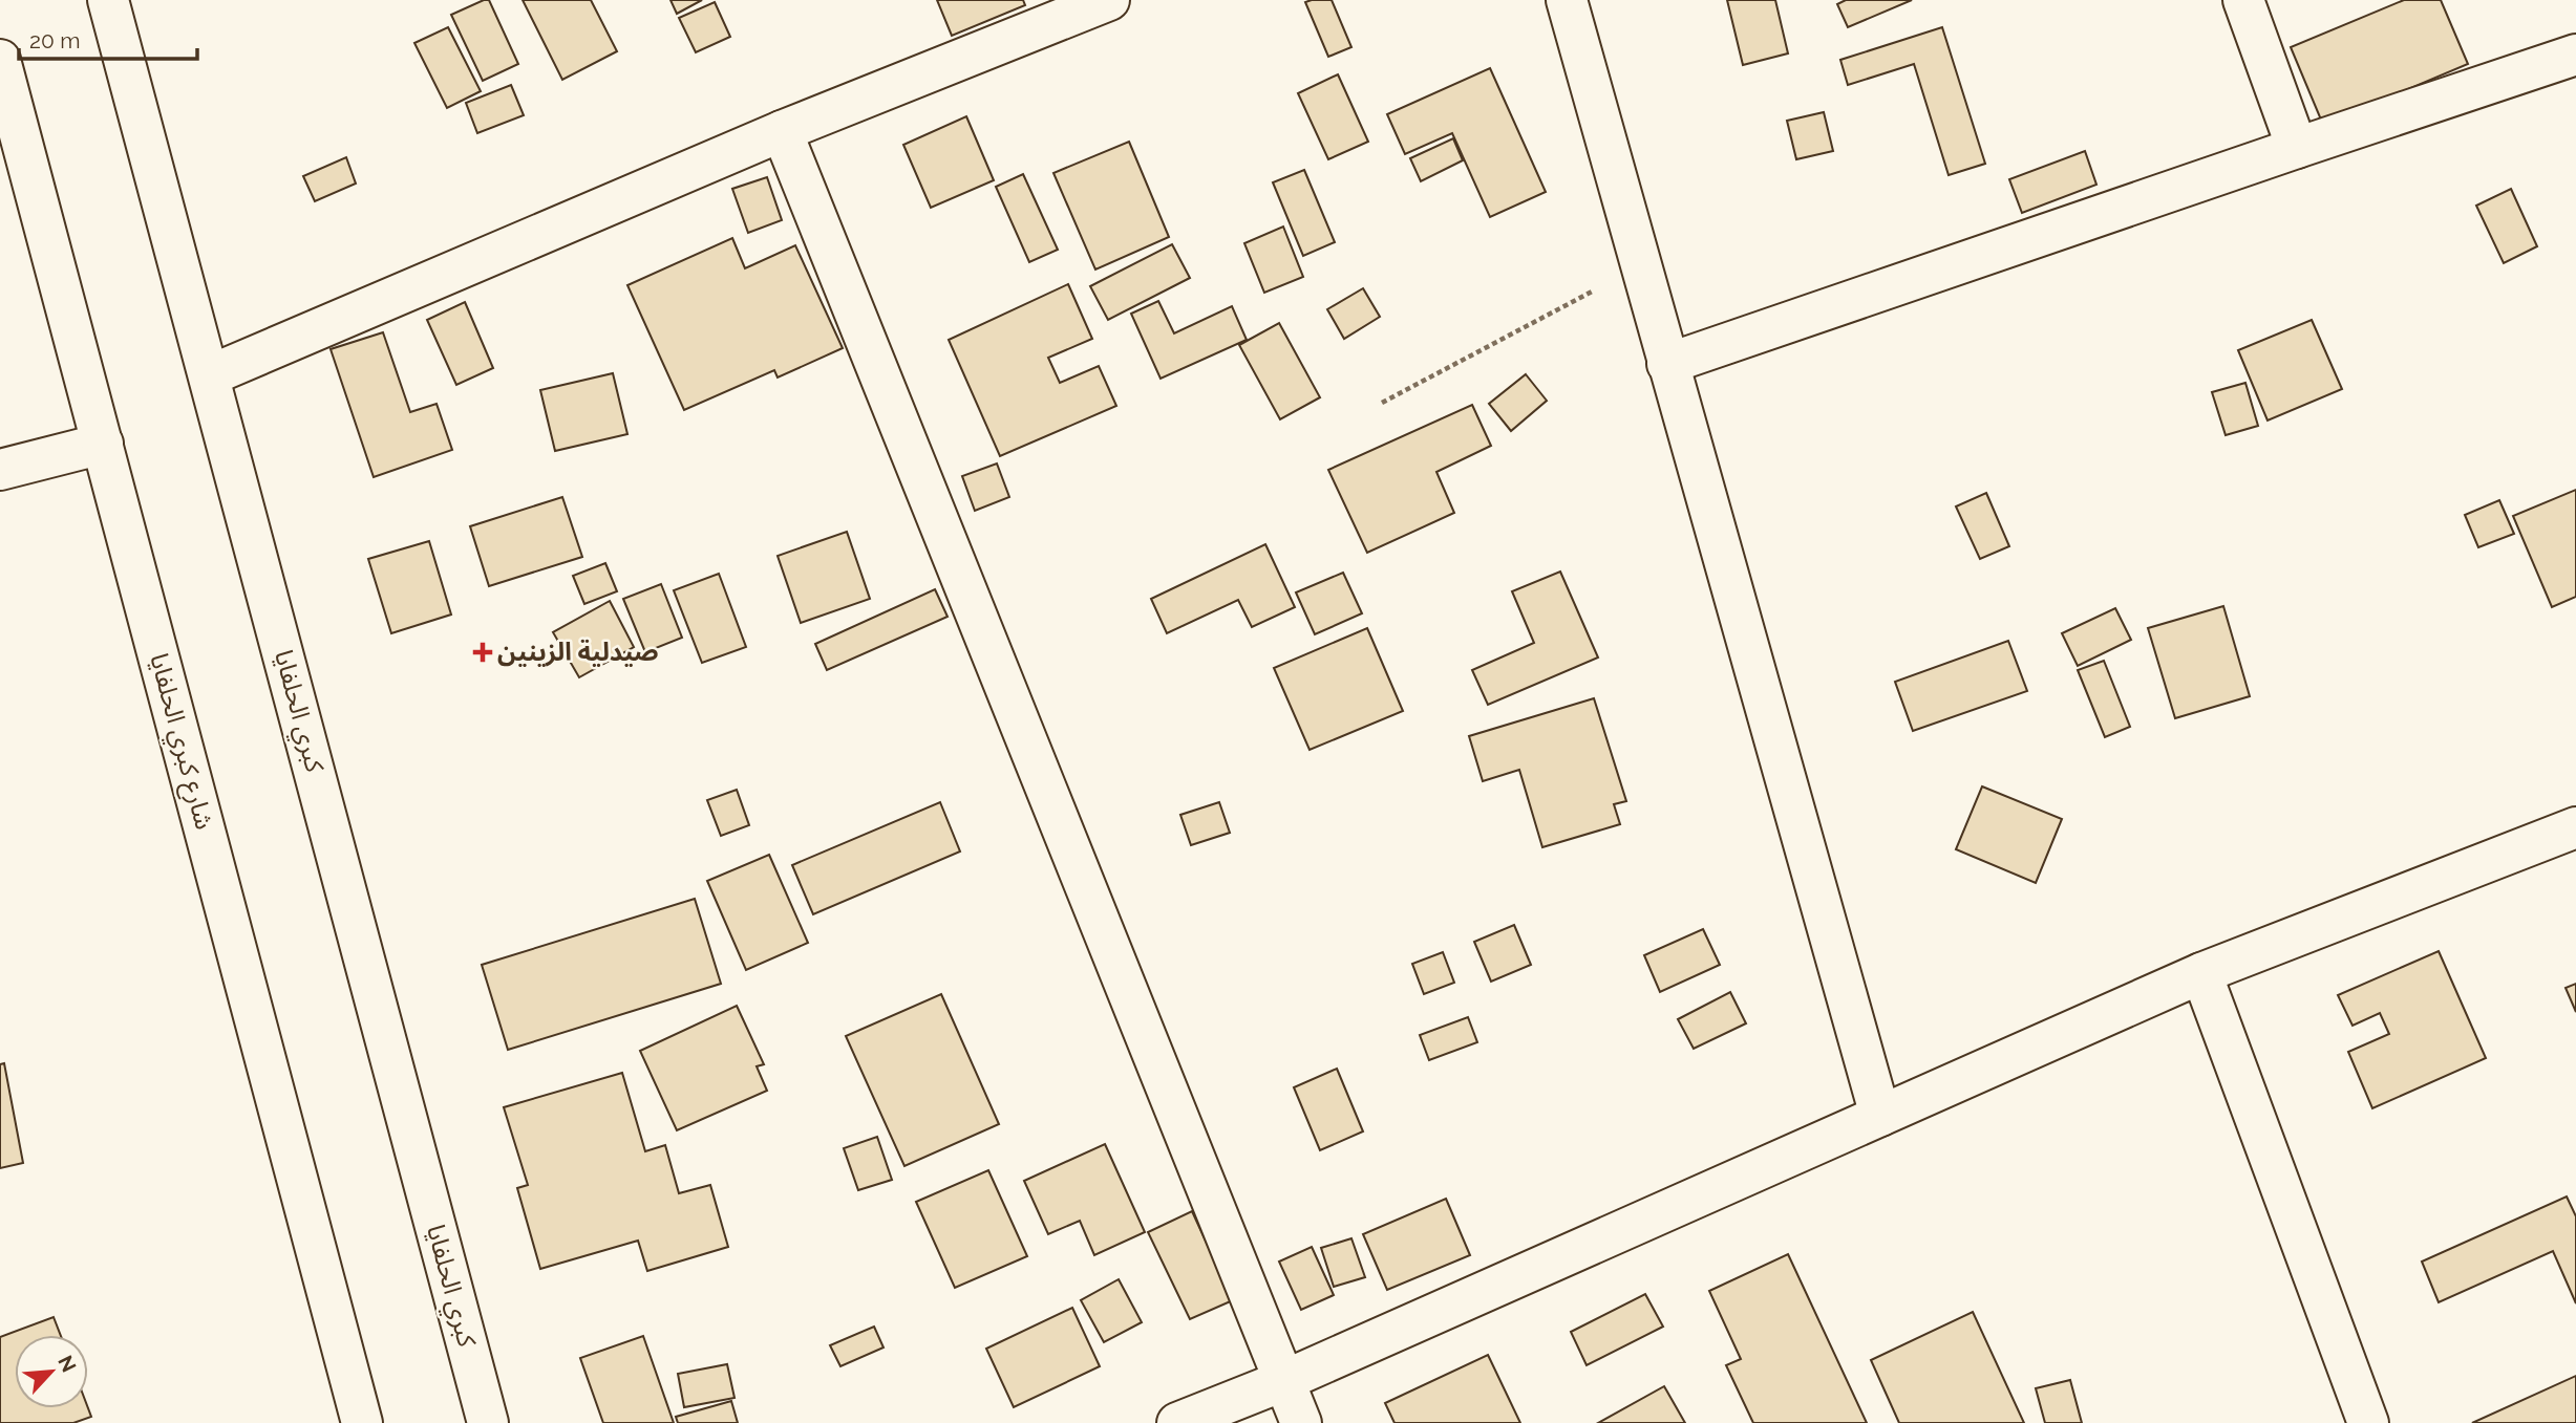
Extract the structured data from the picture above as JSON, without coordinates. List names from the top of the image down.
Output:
{
  "streets": {
    "street": ["كبري الحلفايا", "شارع كبري الحلفايا"]
  },
  "places": {
    "health": ["صيدلية الزينين"]
  },
  "scale_bar": "20 m",
  "north": "top right"
}
